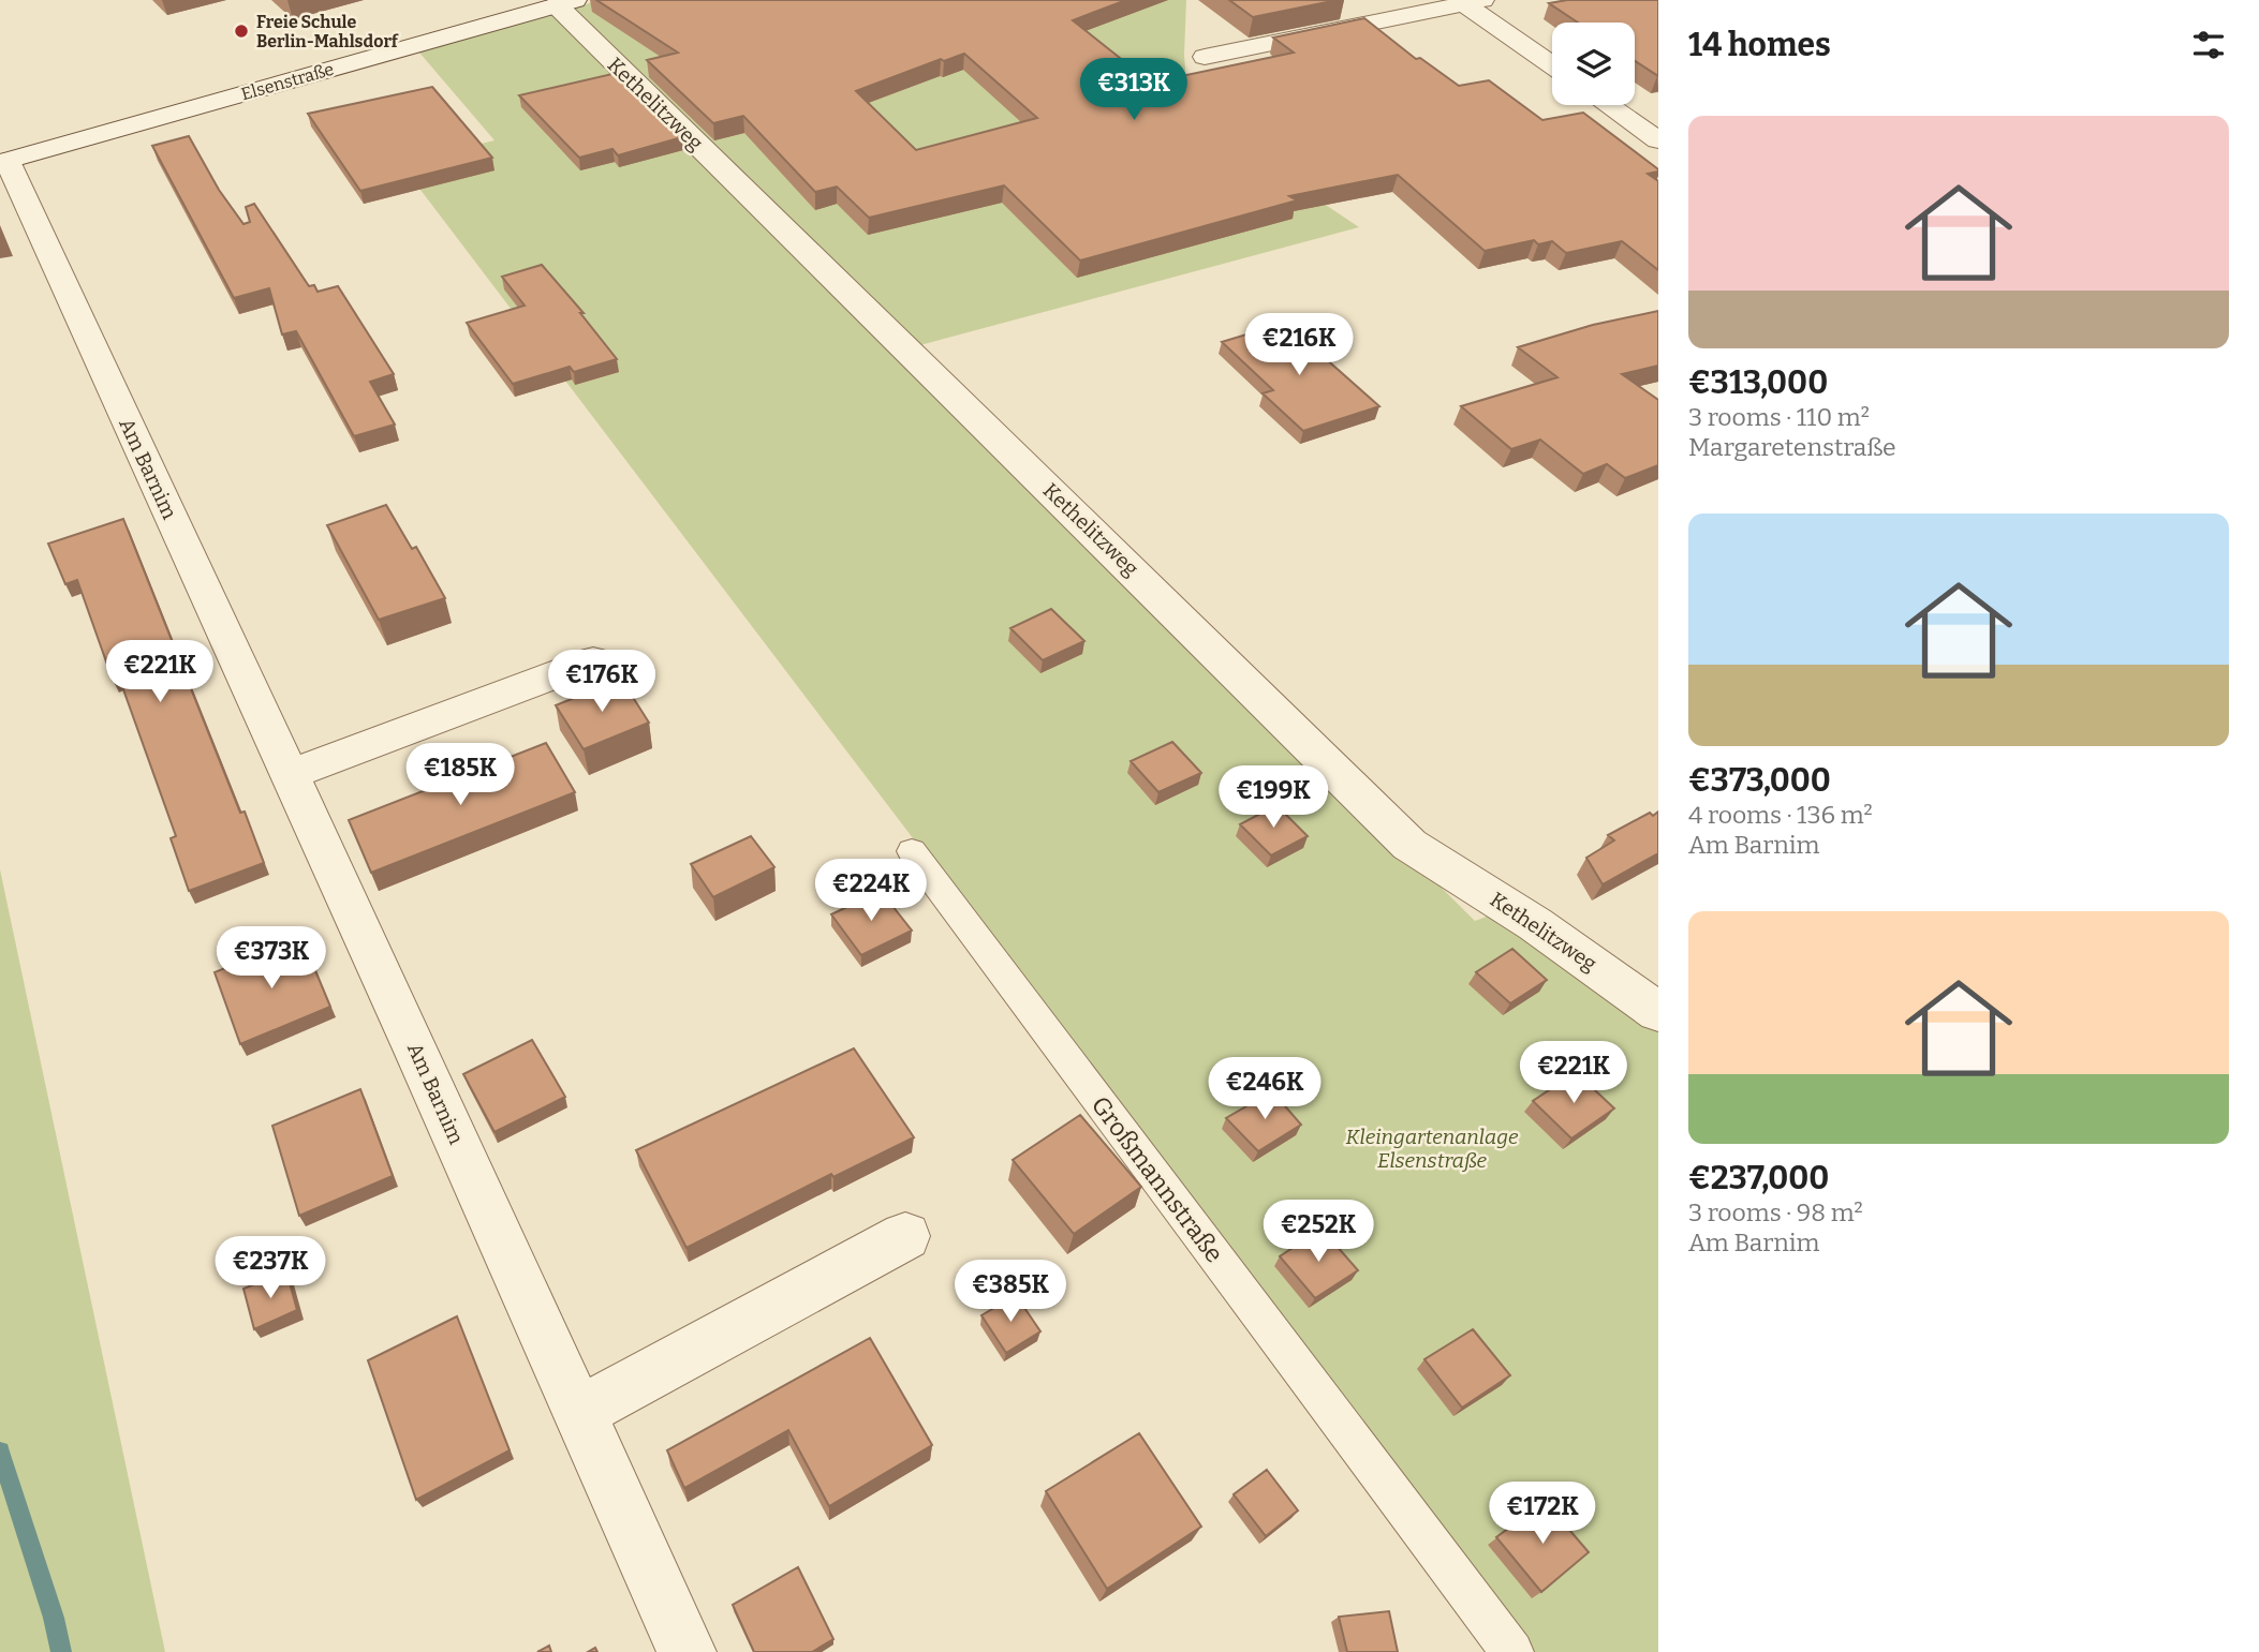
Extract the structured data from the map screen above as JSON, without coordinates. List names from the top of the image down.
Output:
{
  "streets": {
    "street": ["Elsenstraße", "Kethelitzweg", "Am Barnim"],
    "lane": ["Großmannstraße"]
  },
  "crossings": [
    ["Elsenstraße", "Kethelitzweg"],
    ["Elsenstraße", "Am Barnim"]
  ],
  "parks": ["Kleingartenanlage Elsenstraße"],
  "places": ["Freie Schule Berlin-Mahlsdorf"],
  "page": {
    "heading": "14 homes",
    "price": [
      "€313K",
      "€216K",
      "€221K",
      "€176K",
      "€185K",
      "€199K",
      "€224K",
      "€373K",
      "€221K",
      "€246K",
      "€252K",
      "€237K",
      "€385K",
      "€172K"
    ],
    "list": [
      {
        "name": "€313,000",
        "note": "3 rooms · 110 m² · Margaretenstraße"
      },
      {
        "name": "€373,000",
        "note": "4 rooms · 136 m² · Am Barnim"
      },
      {
        "name": "€237,000",
        "note": "3 rooms · 98 m² · Am Barnim"
      }
    ]
  }
}
